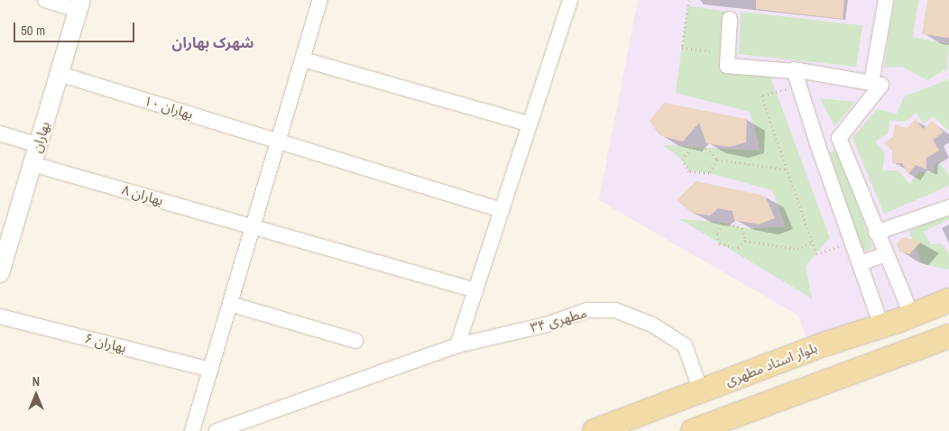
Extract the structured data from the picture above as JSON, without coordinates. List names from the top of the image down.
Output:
{
  "streets": {
    "main road": ["بلوار استاد مطهری"],
    "street": [
      "بهاران ۱۰",
      "بهاران",
      "بهاران ۸",
      "مطهری ۳۴",
      "بهاران ۶"
    ]
  },
  "crossings": [
    ["بهاران ۱۰", "بهاران"],
    ["بهاران", "بهاران ۸"],
    ["مطهری ۳۴", "بلوار استاد مطهری"]
  ],
  "districts": ["شهرک بهاران"],
  "scale_bar": "50 m",
  "north": "top"
}
